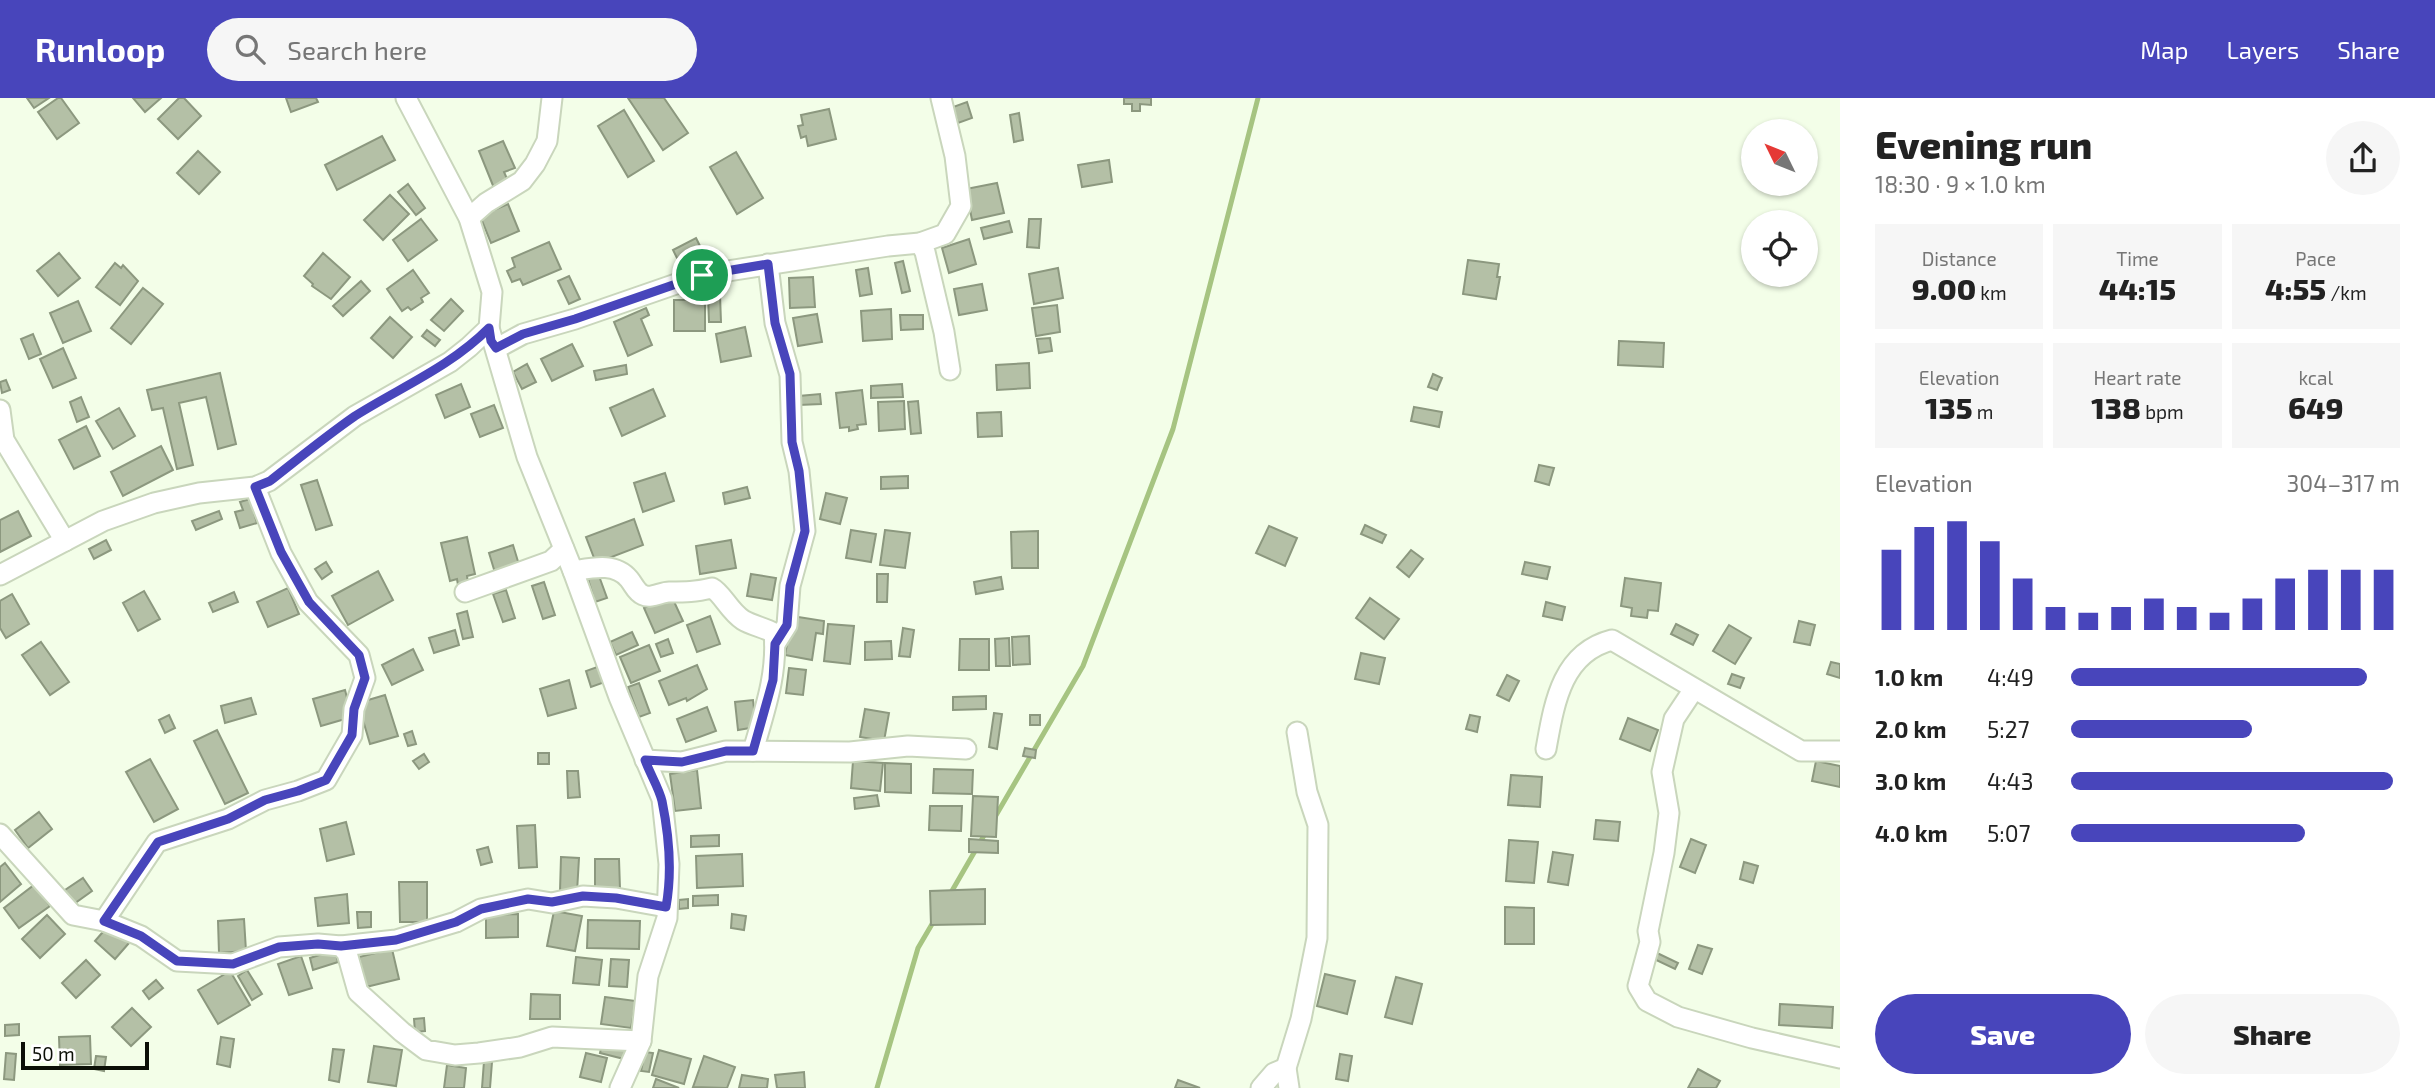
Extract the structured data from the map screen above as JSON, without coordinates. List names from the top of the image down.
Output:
{
  "scale_bar": "50 m",
  "north": "top left",
  "page": {
    "header": "Runloop",
    "search": "Search here",
    "nav": ["Map", "Layers", "Share"],
    "heading": ["Evening run", "18:30 · 9 × 1.0 km"],
    "stats": [
      ["Distance", "9.00 km"],
      ["Time", "44:15"],
      ["Pace", "4:55 /km"],
      ["Elevation", "135 m"],
      ["Heart rate", "138 bpm"],
      ["kcal", "649"]
    ],
    "chart": ["Elevation", "304–317 m"],
    "list": [
      {
        "name": "1.0 km",
        "note": "4:49"
      },
      {
        "name": "2.0 km",
        "note": "5:27"
      },
      {
        "name": "3.0 km",
        "note": "4:43"
      },
      {
        "name": "4.0 km",
        "note": "5:07"
      }
    ],
    "buttons": ["Save", "Share"],
    "scale": "50 m"
  }
}
